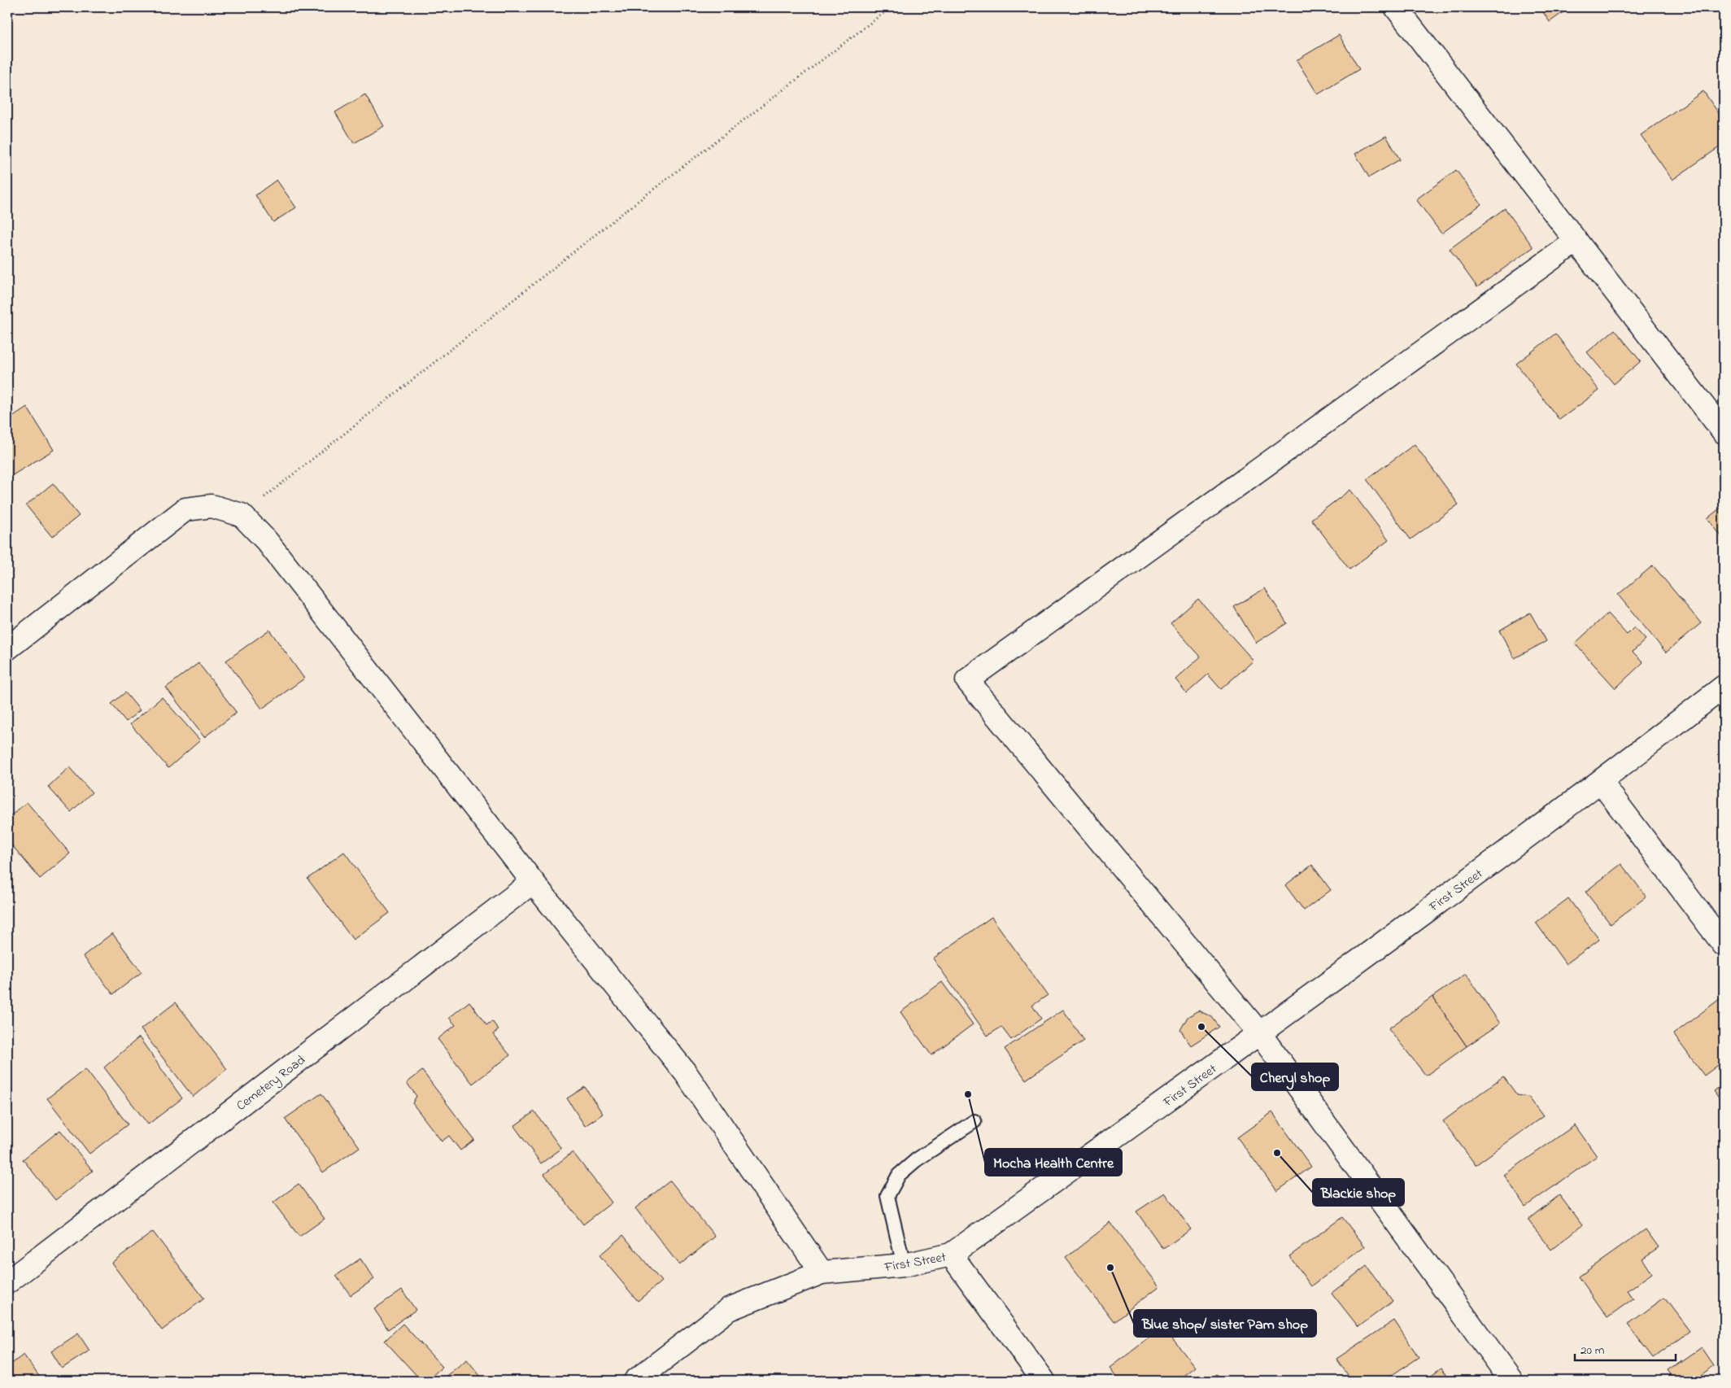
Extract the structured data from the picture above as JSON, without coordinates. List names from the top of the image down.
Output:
{
  "streets": {
    "street": ["First Street", "Cemetery Road"]
  },
  "places": [
    "Cheryl shop",
    "Mocha Health Centre",
    "Blackie shop",
    "Blue shop/ sister Pam shop"
  ],
  "scale_bar": "20 m"
}
